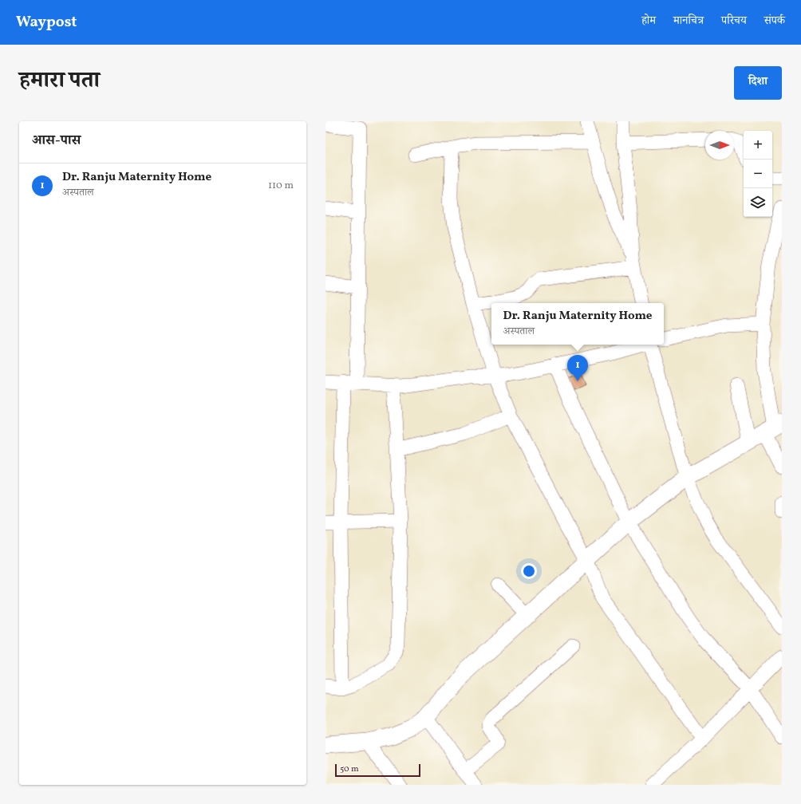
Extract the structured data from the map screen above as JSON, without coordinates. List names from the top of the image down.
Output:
{
  "scale_bar": "50 m",
  "north": "right",
  "page": {
    "header": "Waypost",
    "nav": [
      "होम",
      "मानचित्र",
      "परिचय",
      "संपर्क"
    ],
    "title": "हमारा पता",
    "buttons": "दिशा",
    "heading": "आस-पास",
    "map_buttons": ["+", "−"],
    "list": [
      {
        "mark": "1",
        "name": "Dr. Ranju Maternity Home",
        "note": "अस्पताल",
        "value": "110 m"
      }
    ],
    "popup": ["Dr. Ranju Maternity Home", "अस्पताल"],
    "pins": "1",
    "scale": "50 m"
  }
}
